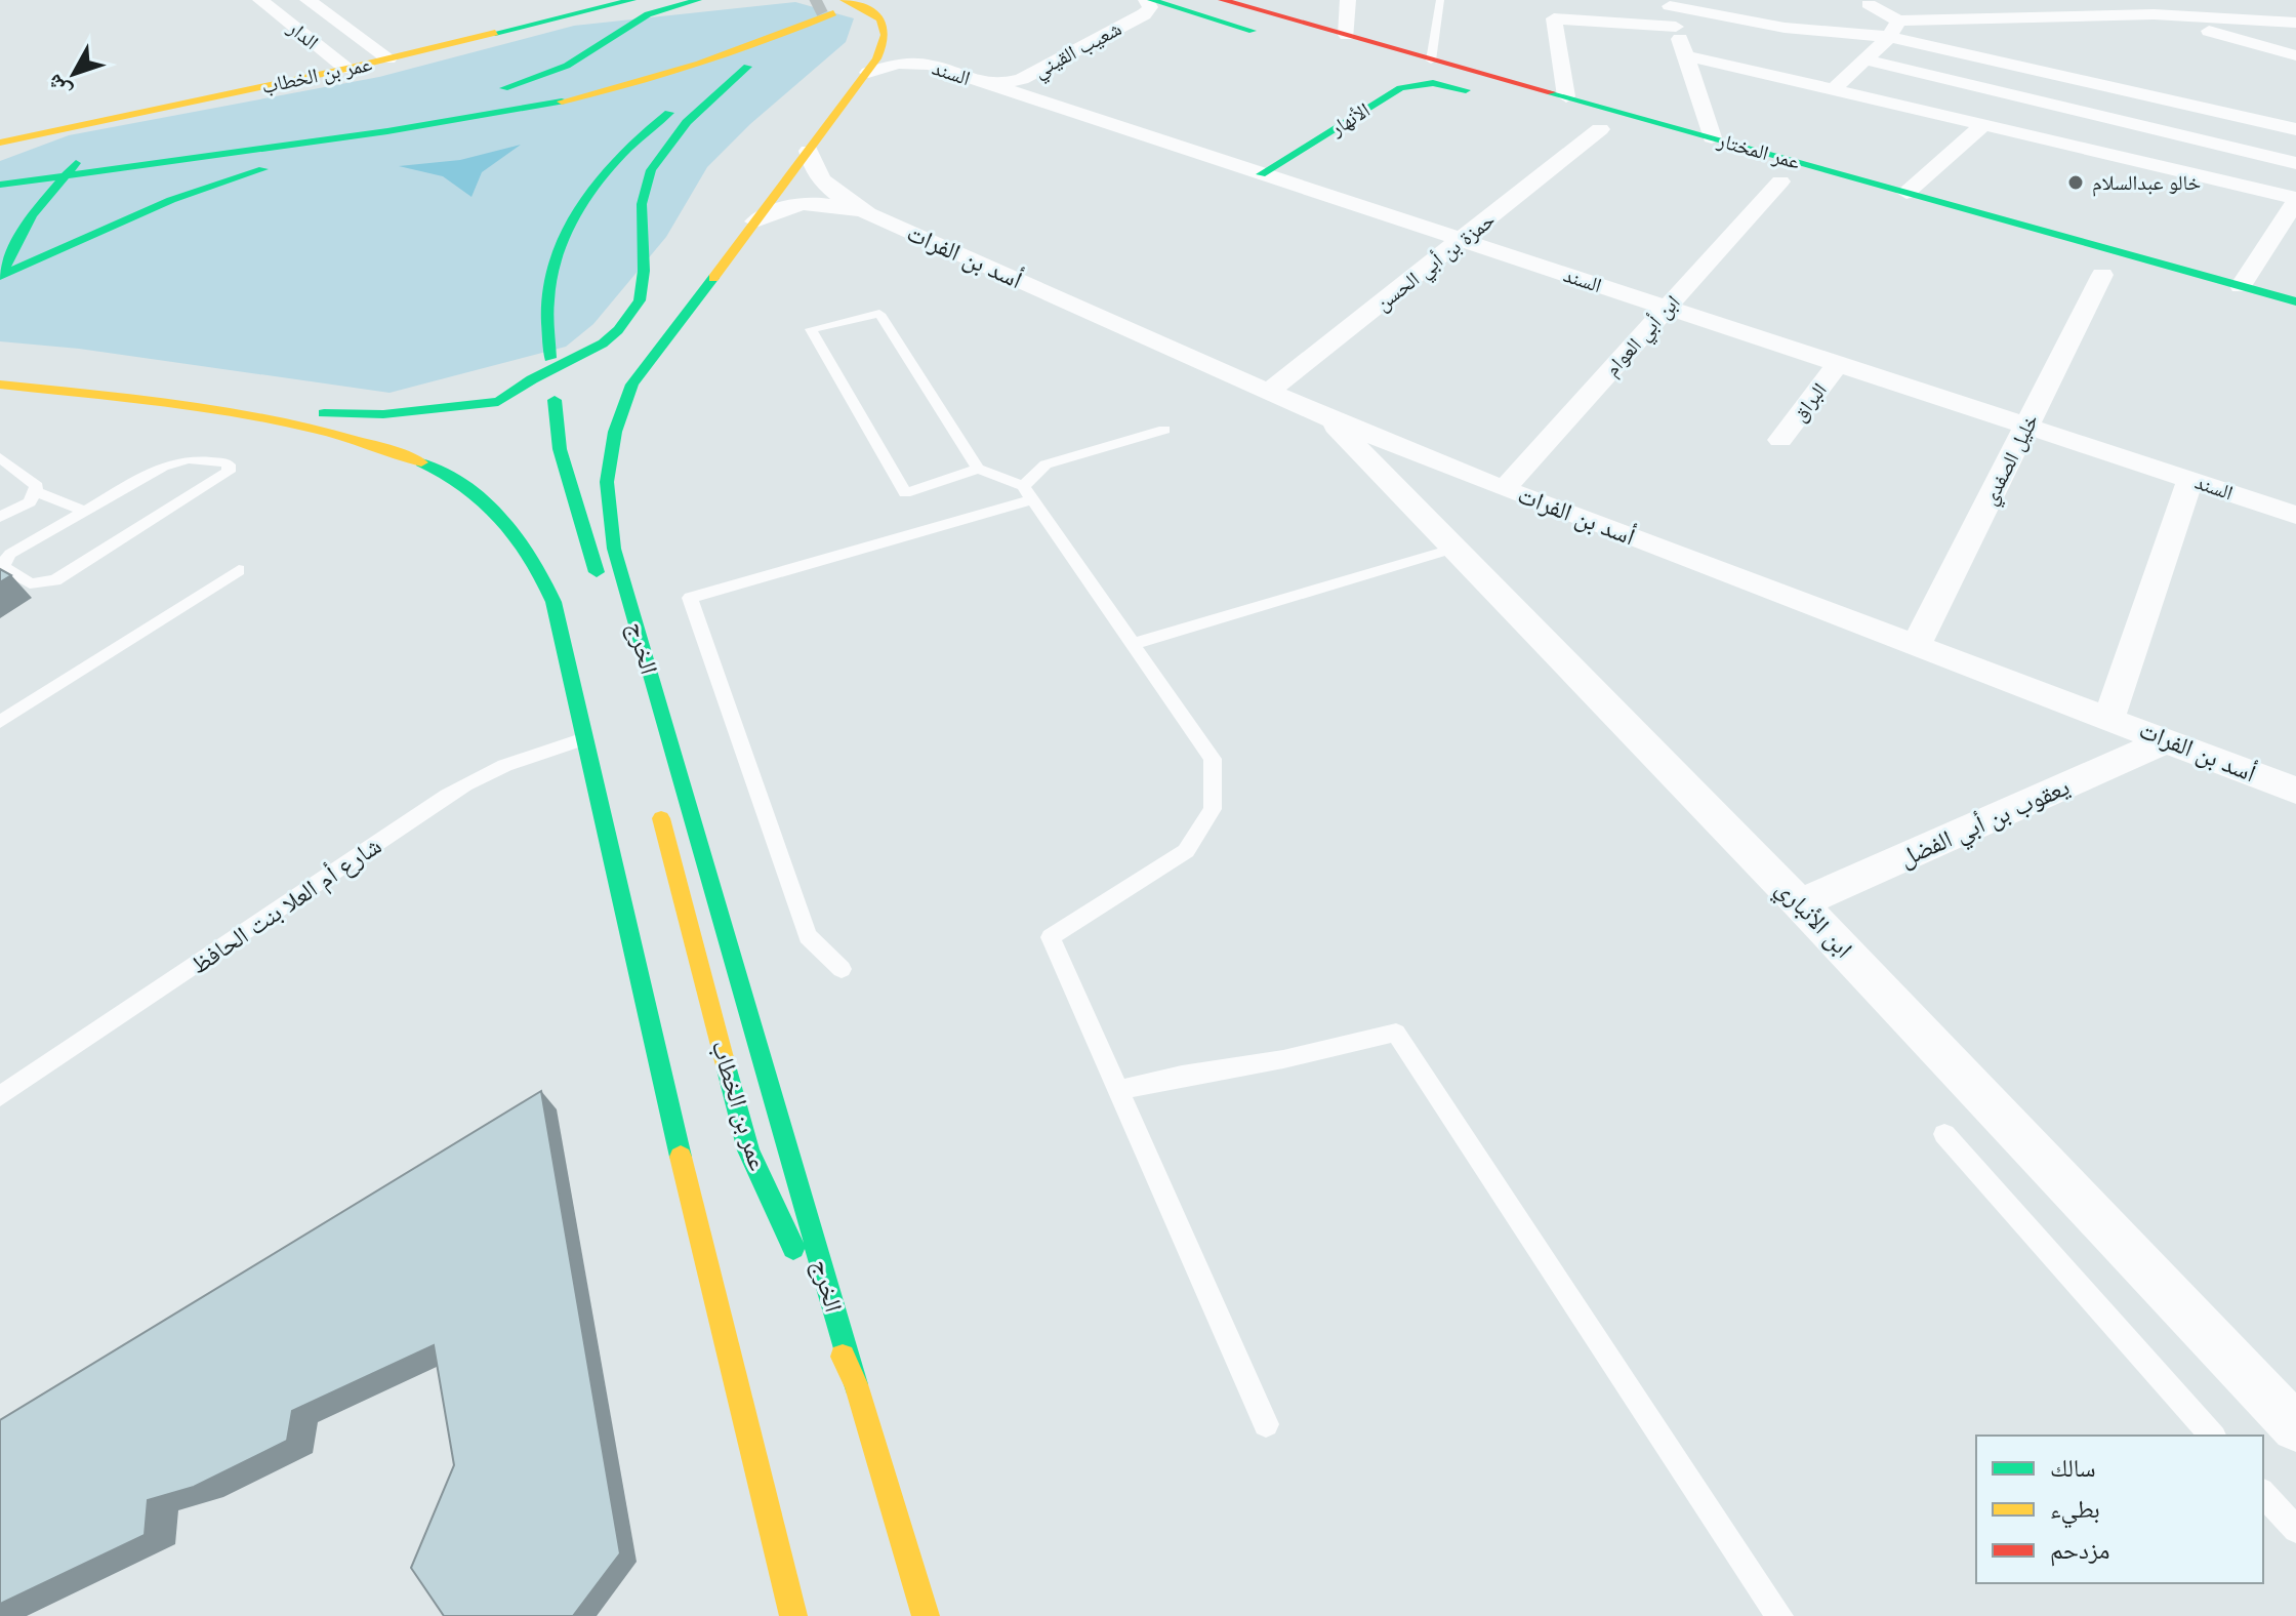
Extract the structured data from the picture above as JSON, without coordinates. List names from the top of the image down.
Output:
{
  "streets": {
    "main road": [
      "عمر بن الخطاب",
      "الأنهار",
      "عمر المختار",
      "الخرج"
    ],
    "street": [
      "الدار",
      "شعيب القيني",
      "السند",
      "أسد بن الفرات",
      "حمزة بن أبي الحسن",
      "ابن أبي العوام",
      "البراق",
      "خليل الصفدي",
      "يعقوب بن أبي الفضل",
      "ابن الأنباري"
    ],
    "lane": ["شارع أم العلا بنت الحافظ"]
  },
  "crossings": [
    ["الدار", "عمر بن الخطاب"],
    ["شعيب القيني", "السند"],
    ["السند", "الأنهار"],
    ["السند", "حمزة بن أبي الحسن"],
    ["السند", "ابن أبي العوام"],
    ["السند", "البراق"],
    ["السند", "خليل الصفدي"],
    ["السند", "الخرج"],
    ["عمر بن الخطاب", "الخرج"],
    ["أسد بن الفرات", "حمزة بن أبي الحسن"],
    ["أسد بن الفرات", "ابن أبي العوام"],
    ["أسد بن الفرات", "خليل الصفدي"],
    ["أسد بن الفرات", "الخرج"],
    ["أسد بن الفرات", "يعقوب بن أبي الفضل"],
    ["أسد بن الفرات", "ابن الأنباري"],
    ["يعقوب بن أبي الفضل", "ابن الأنباري"]
  ],
  "places": ["خالو عبدالسلام"],
  "legend": ["سالك", "بطيء", "مزدحم"],
  "north": "bottom left"
}
